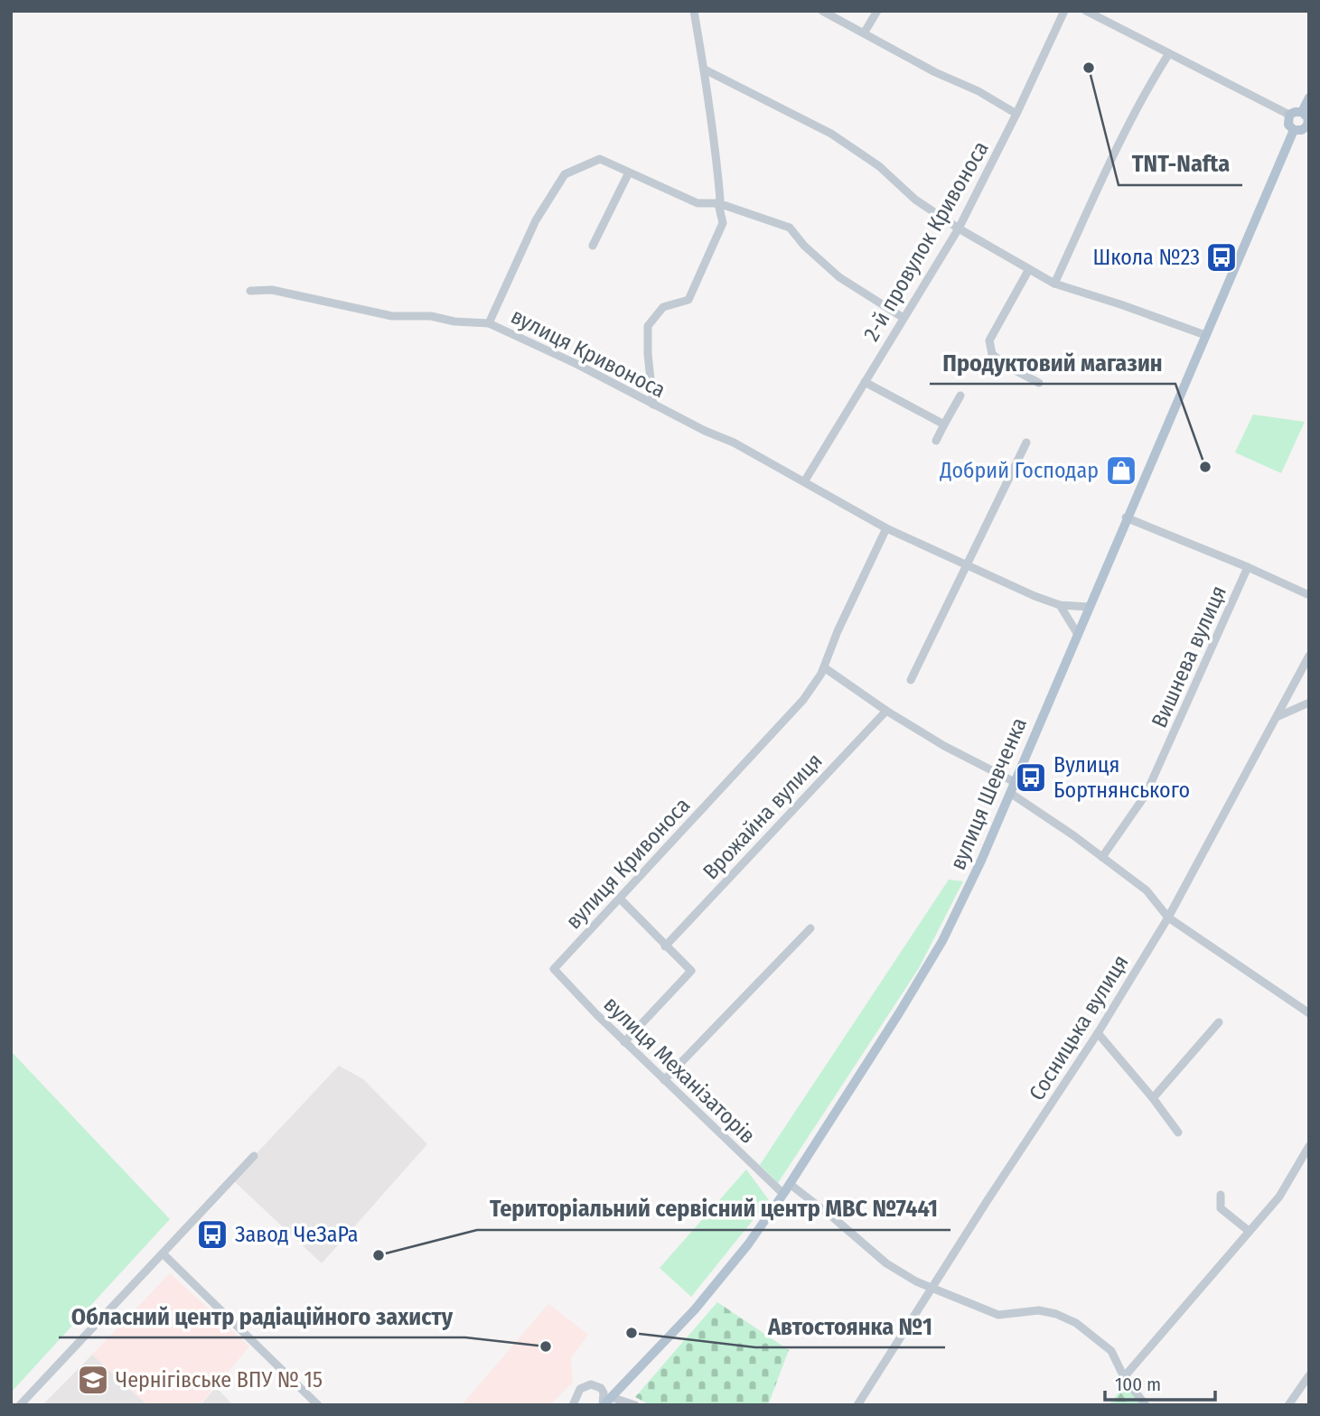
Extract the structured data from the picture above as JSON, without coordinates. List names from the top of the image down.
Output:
{
  "streets": {
    "main road": ["вулиця Шевченка"],
    "street": [
      "2-й провулок Кривоноса",
      "вулиця Кривоноса",
      "Вишнева вулиця",
      "Врожайна вулиця",
      "Сосницька вулиця",
      "вулиця Механізаторів"
    ]
  },
  "crossings": [
    ["2-й провулок Кривоноса", "вулиця Кривоноса"],
    ["вулиця Кривоноса", "вулиця Шевченка"],
    ["вулиця Кривоноса", "вулиця Механізаторів"],
    ["вулиця Шевченка", "вулиця Механізаторів"]
  ],
  "places": {
    "other": [
      "TNT-Nafta",
      "Продуктовий магазин",
      "Територіальний сервісний центр МВС №7441",
      "Автостоянка №1",
      "Обласний центр радіаційного захисту"
    ],
    "bus stop": ["Школа №23", "Вулиця Бортнянського", "Завод ЧеЗаРа"],
    "shop": ["Добрий Господар"],
    "school or university": ["Чернігівське ВПУ № 15"]
  },
  "scale_bar": "100 m"
}
